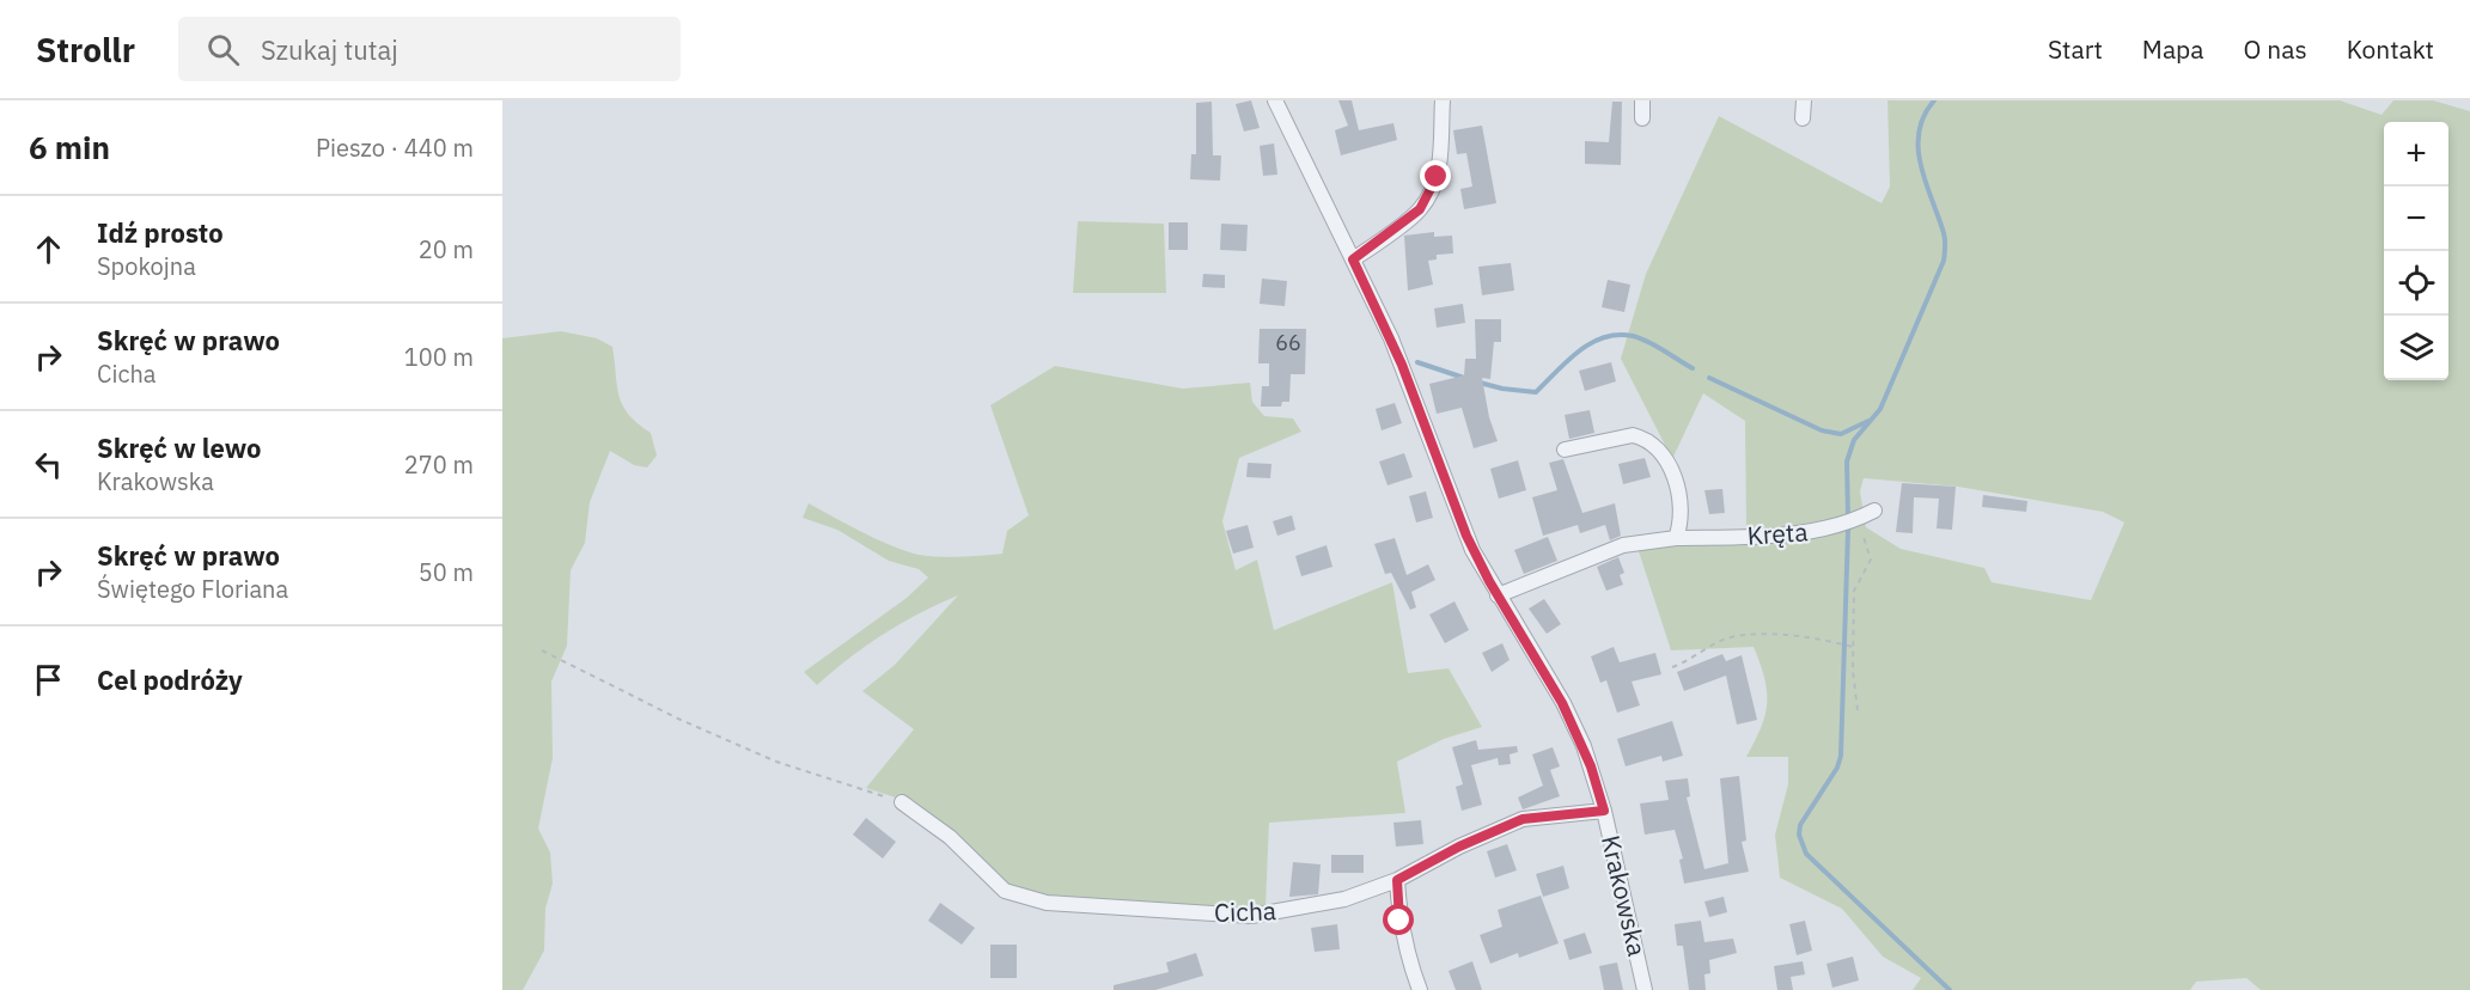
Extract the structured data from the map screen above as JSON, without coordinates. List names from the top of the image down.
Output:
{
  "streets": {
    "street": ["Kręta", "Krakowska", "Cicha"]
  },
  "crossings": [
    ["Kręta", "Krakowska"],
    ["Krakowska", "Cicha"]
  ],
  "house_numbers": ["66"],
  "page": {
    "header": "Strollr",
    "search": "Szukaj tutaj",
    "nav": [
      "Start",
      "Mapa",
      "O nas",
      "Kontakt"
    ],
    "heading": ["6 min", "Pieszo · 440 m"],
    "map_buttons": ["+", "−"],
    "list": [
      ["Idź prosto", "Spokojna", "20 m"],
      ["Skręć w prawo", "Cicha", "100 m"],
      ["Skręć w lewo", "Krakowska", "270 m"],
      ["Skręć w prawo", "Świętego Floriana", "50 m"],
      "Cel podróży"
    ]
  }
}
